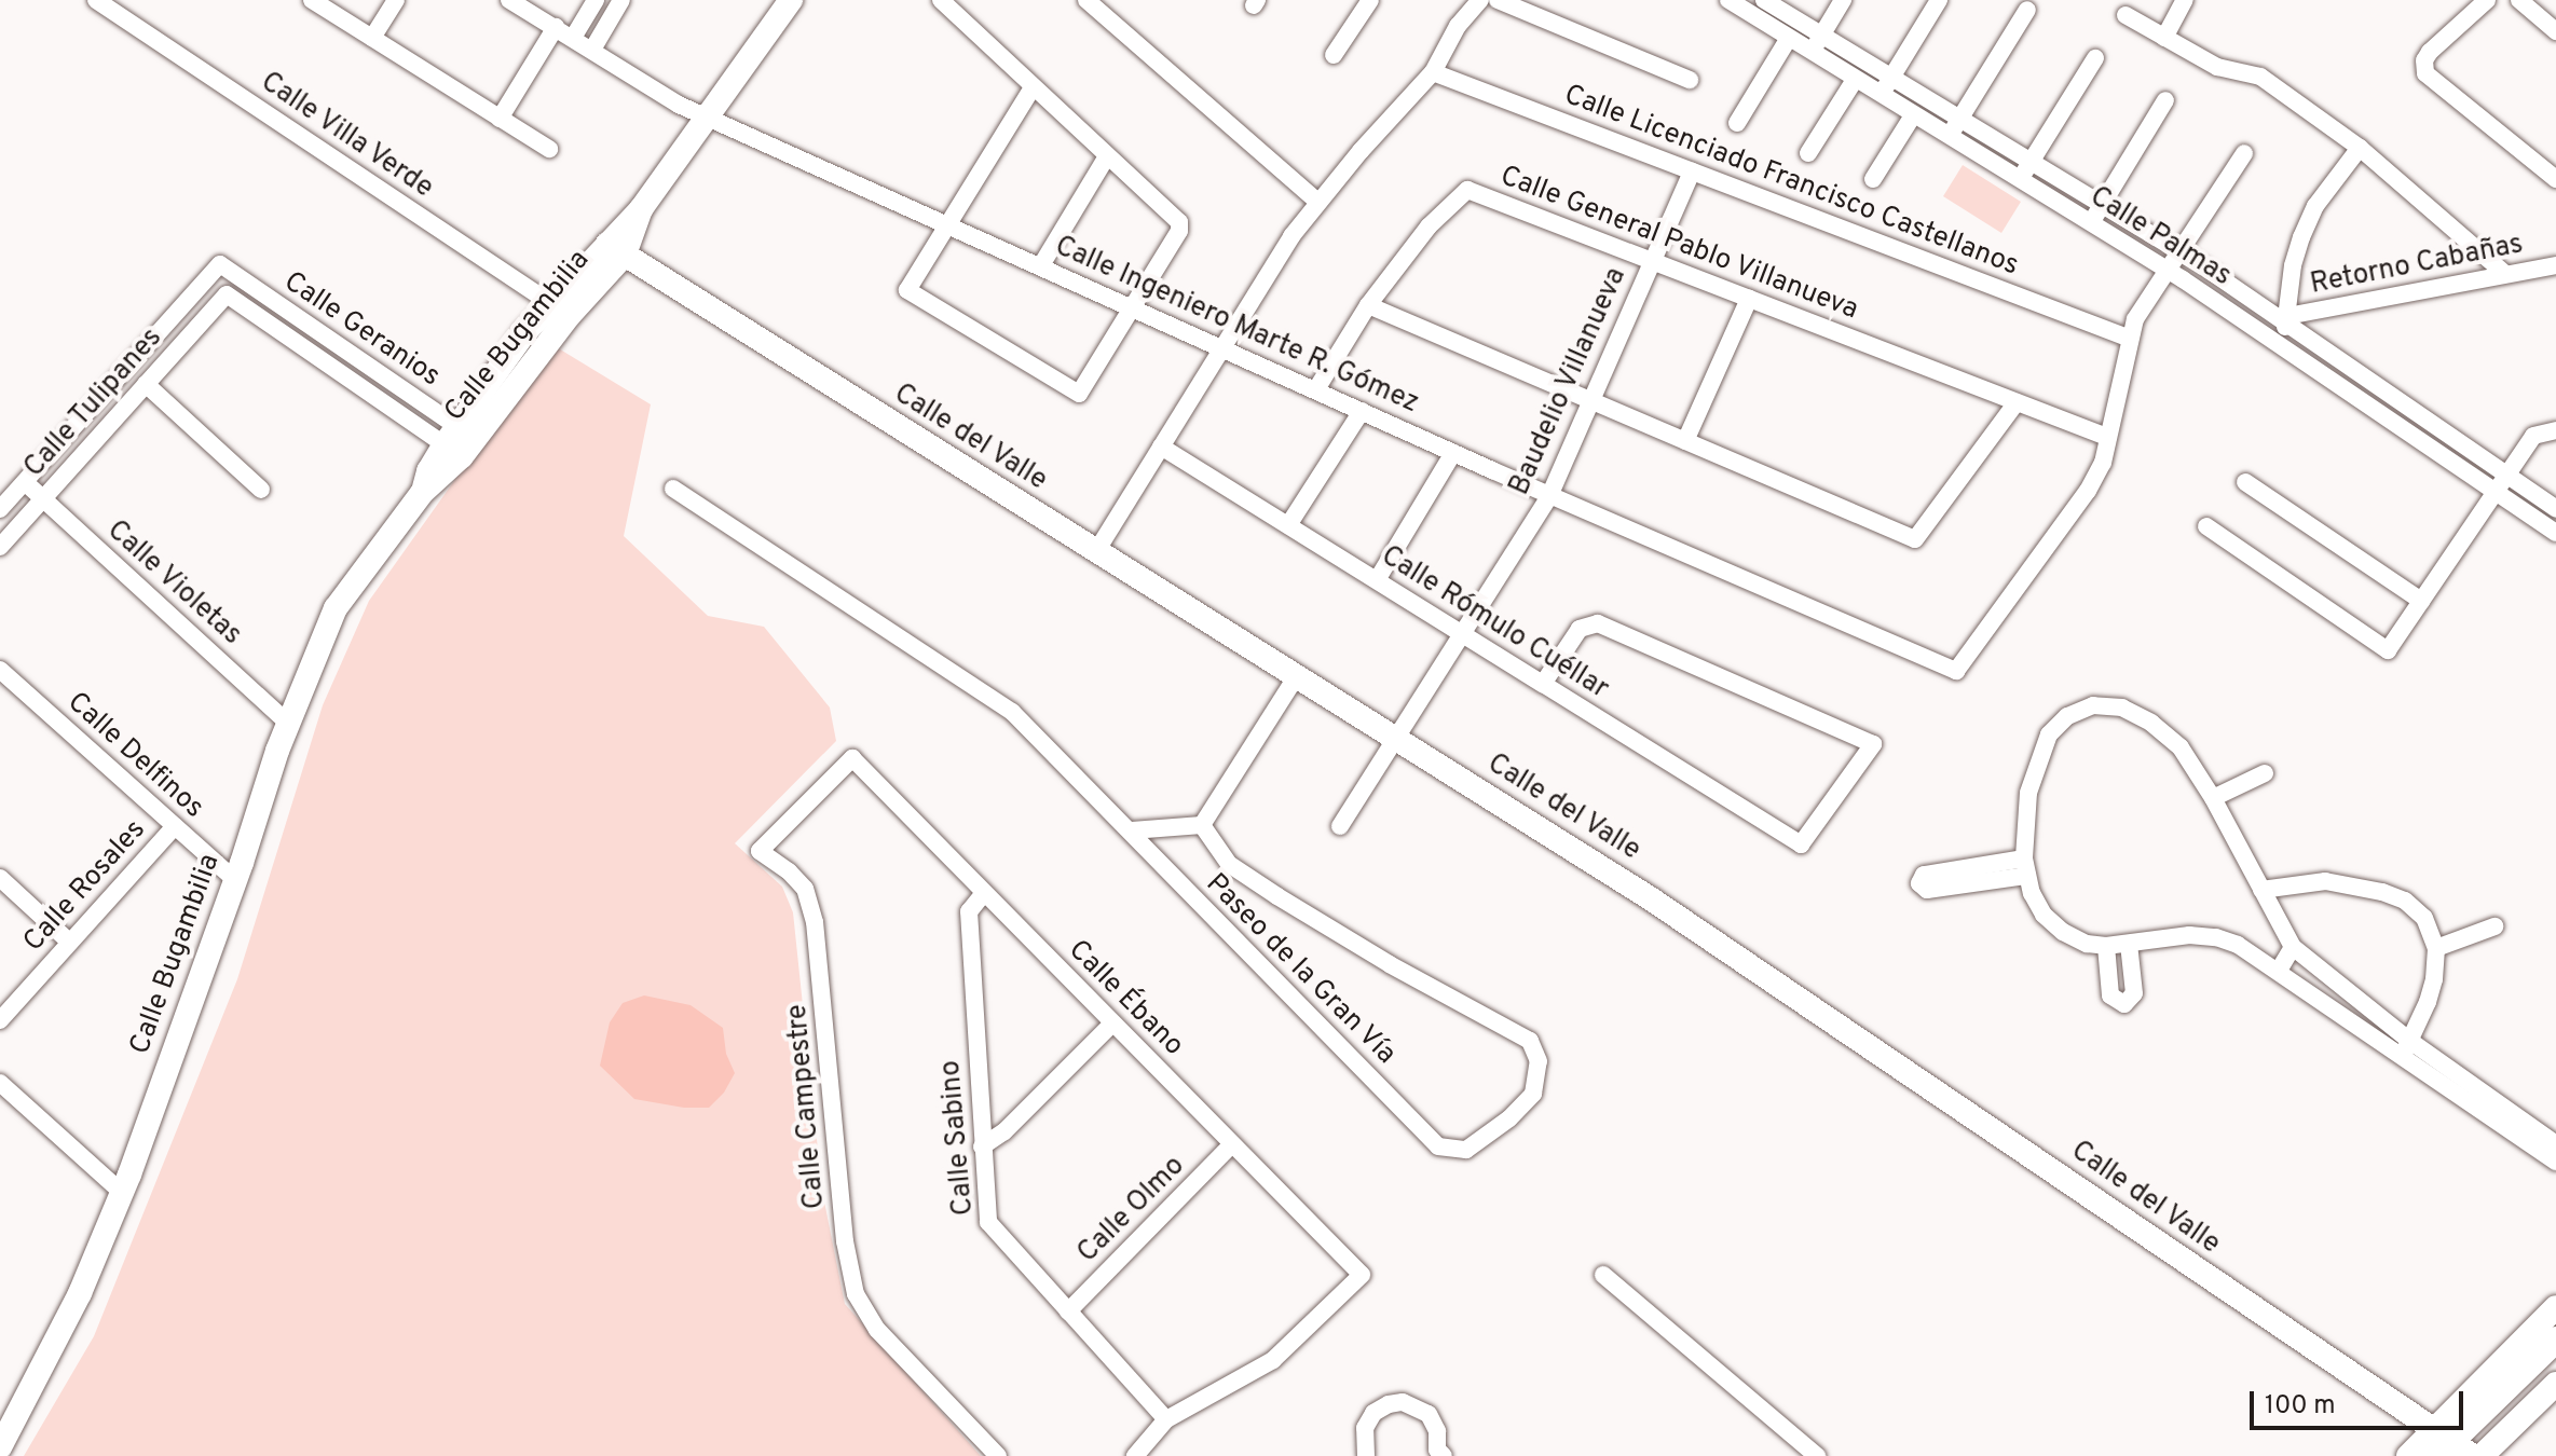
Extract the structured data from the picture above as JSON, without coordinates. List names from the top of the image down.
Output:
{
  "streets": {
    "street": [
      "Calle Villa Verde",
      "Calle Licenciado Francisco Castellanos",
      "Calle Palmas",
      "Calle General Pablo Villanueva",
      "Retorno Cabañas",
      "Calle Ingeniero Marte R. Gómez",
      "Calle Geranios",
      "Calle Bugambilia",
      "Baudelio Villanueva",
      "Calle Tulipanes",
      "Calle del Valle",
      "Calle Violetas",
      "Calle Rómulo Cuéllar",
      "Calle Delfinos",
      "Calle Rosales",
      "Paseo de la Gran Vía",
      "Calle Ébano",
      "Calle Campestre",
      "Calle Sabino",
      "Calle Olmo"
    ]
  },
  "crossings": [
    ["Calle Villa Verde", "Calle Bugambilia"],
    ["Calle Licenciado Francisco Castellanos", "Baudelio Villanueva"],
    ["Calle Palmas", "Retorno Cabañas"],
    ["Calle General Pablo Villanueva", "Calle Ingeniero Marte R. Gómez"],
    ["Calle General Pablo Villanueva", "Baudelio Villanueva"],
    ["Calle Ingeniero Marte R. Gómez", "Baudelio Villanueva"],
    ["Calle Geranios", "Calle Bugambilia"],
    ["Calle Geranios", "Calle Tulipanes"],
    ["Calle Bugambilia", "Calle del Valle"],
    ["Calle Bugambilia", "Calle Violetas"],
    ["Calle Bugambilia", "Calle Delfinos"],
    ["Baudelio Villanueva", "Calle del Valle"],
    ["Baudelio Villanueva", "Calle Rómulo Cuéllar"],
    ["Calle Tulipanes", "Calle Violetas"],
    ["Calle Delfinos", "Calle Rosales"],
    ["Calle Ébano", "Calle Campestre"],
    ["Calle Ébano", "Calle Sabino"],
    ["Calle Ébano", "Calle Olmo"],
    ["Calle Sabino", "Calle Olmo"]
  ],
  "scale_bar": "100 m"
}
